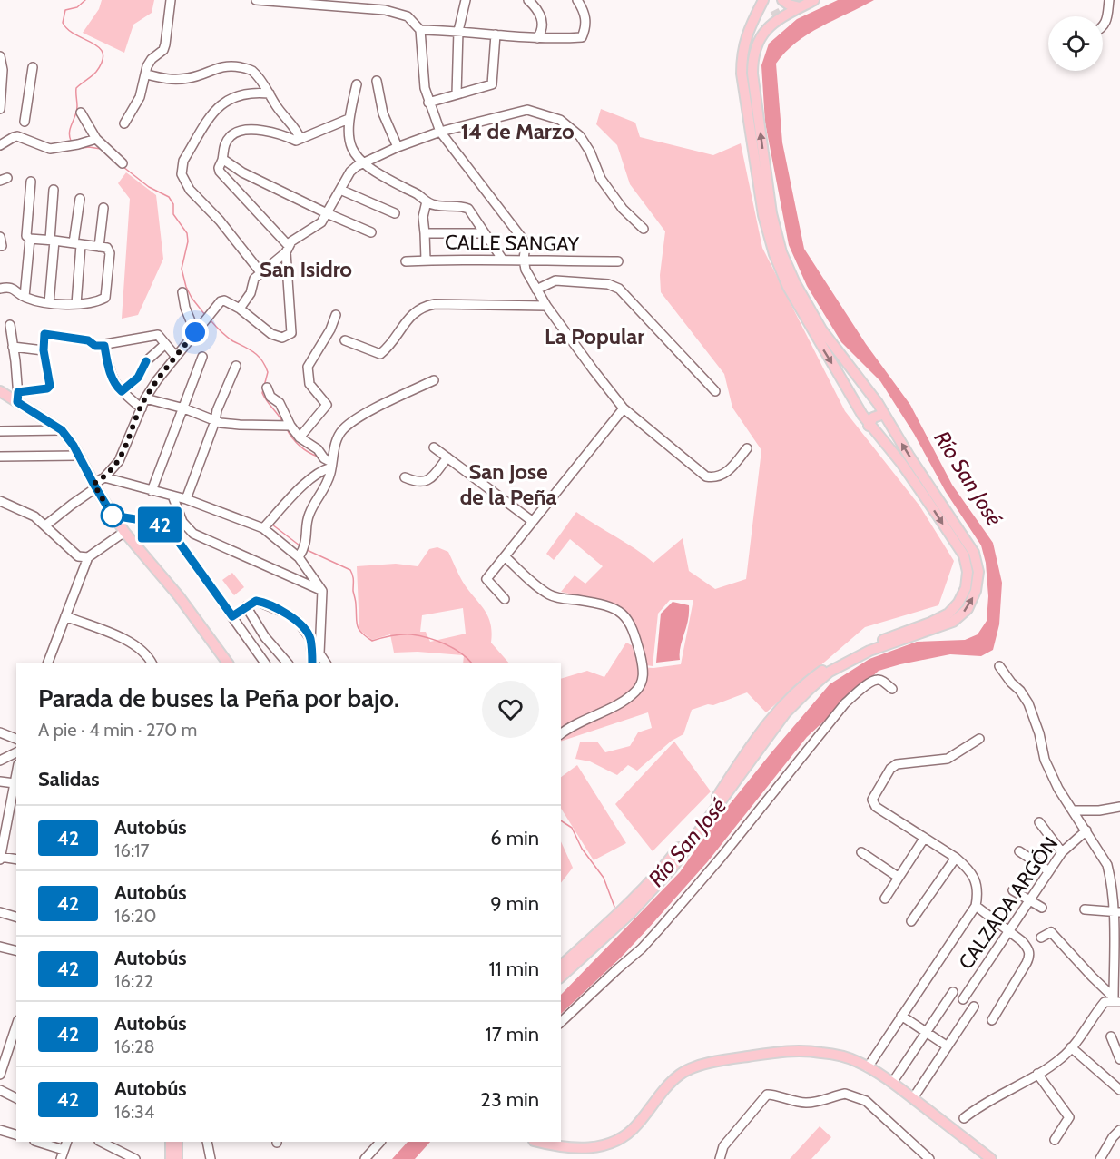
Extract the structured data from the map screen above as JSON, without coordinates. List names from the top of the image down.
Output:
{
  "streets": {
    "street": ["CALLE SANGAY", "CALZADA ARGÓN"]
  },
  "districts": [
    "14 de Marzo",
    "San Isidro",
    "La Popular",
    "San Jose de la Peña"
  ],
  "water": ["Río San José"],
  "lines": ["bus line 42"],
  "page": {
    "on_map": "42",
    "heading": [
      ["Parada de buses la Peña por bajo.", "A pie · 4 min · 270 m"],
      "Salidas"
    ],
    "list": [
      {
        "mark": "42",
        "name": "Autobús",
        "note": "16:17",
        "value": "6 min"
      },
      {
        "mark": "42",
        "name": "Autobús",
        "note": "16:20",
        "value": "9 min"
      },
      {
        "mark": "42",
        "name": "Autobús",
        "note": "16:22",
        "value": "11 min"
      },
      {
        "mark": "42",
        "name": "Autobús",
        "note": "16:28",
        "value": "17 min"
      },
      {
        "mark": "42",
        "name": "Autobús",
        "note": "16:34",
        "value": "23 min"
      }
    ]
  }
}
